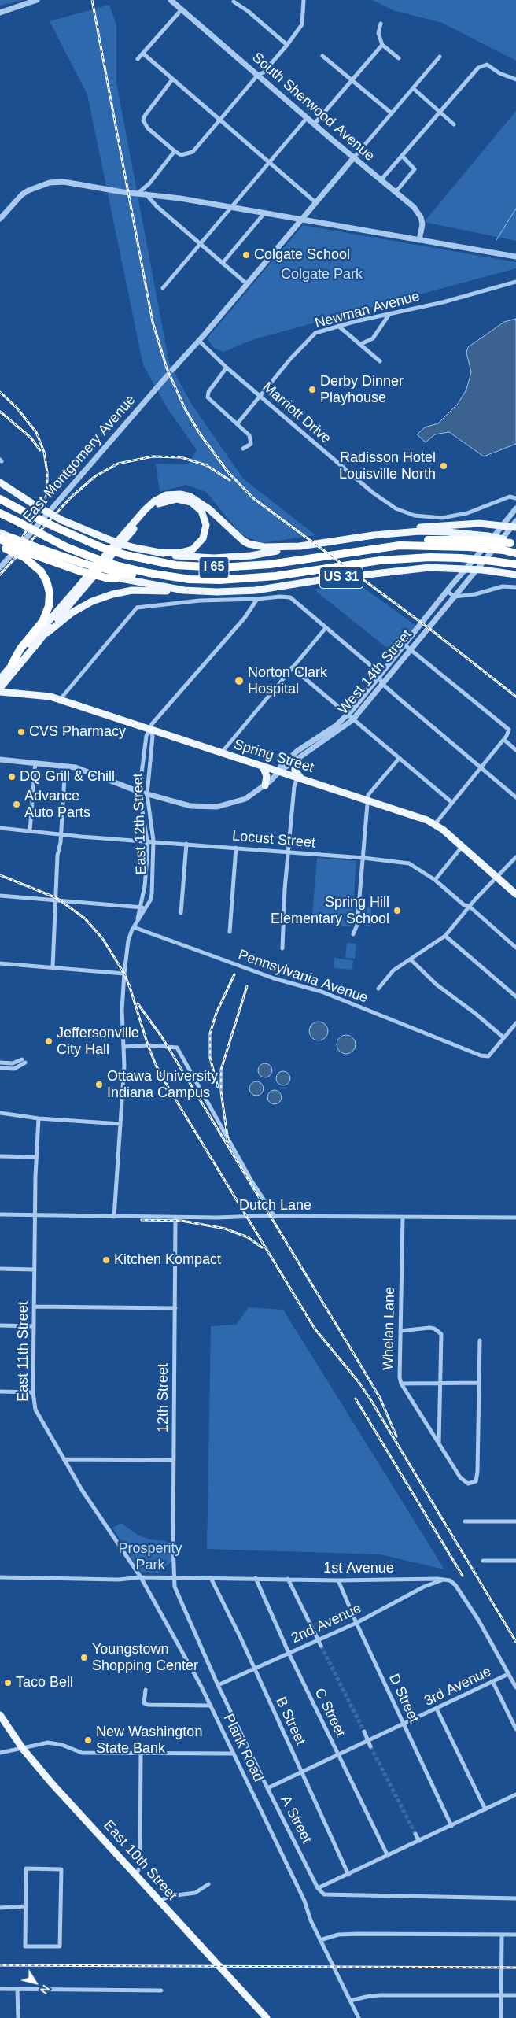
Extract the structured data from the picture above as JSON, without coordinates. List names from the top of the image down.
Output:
{
  "streets": {
    "highway": ["I 65"],
    "main road": ["US 31", "Spring Street", "East 10th Street"],
    "street": [
      "South Sherwood Avenue",
      "Newman Avenue",
      "Marriott Drive",
      "East Montgomery Avenue",
      "West 14th Street",
      "East 12th Street",
      "Locust Street",
      "Pennsylvania Avenue",
      "Dutch Lane",
      "Whelan Lane",
      "East 11th Street",
      "12th Street",
      "1st Avenue",
      "2nd Avenue",
      "3rd Avenue",
      "D Street",
      "C Street",
      "B Street",
      "Plank Road",
      "A Street"
    ]
  },
  "crossings": [
    ["Newman Avenue", "Marriott Drive"],
    ["US 31", "West 14th Street"],
    ["West 14th Street", "Spring Street"],
    ["Spring Street", "East 12th Street"],
    ["East 12th Street", "Locust Street"],
    ["East 12th Street", "Pennsylvania Avenue"],
    ["East 12th Street", "Dutch Lane"],
    ["Dutch Lane", "Whelan Lane"],
    ["Dutch Lane", "East 11th Street"],
    ["Dutch Lane", "12th Street"],
    ["East 11th Street", "1st Avenue"],
    ["East 11th Street", "Plank Road"],
    ["12th Street", "1st Avenue"],
    ["12th Street", "A Street"],
    ["1st Avenue", "2nd Avenue"],
    ["1st Avenue", "D Street"],
    ["1st Avenue", "C Street"],
    ["1st Avenue", "B Street"],
    ["1st Avenue", "Plank Road"],
    ["1st Avenue", "A Street"],
    ["2nd Avenue", "D Street"],
    ["2nd Avenue", "C Street"],
    ["2nd Avenue", "B Street"],
    ["2nd Avenue", "A Street"],
    ["3rd Avenue", "D Street"],
    ["3rd Avenue", "C Street"],
    ["3rd Avenue", "B Street"],
    ["3rd Avenue", "A Street"]
  ],
  "parks": ["Colgate Park", "Prosperity Park"],
  "places": [
    "Colgate School",
    "Derby Dinner Playhouse",
    "Radisson Hotel Louisville North",
    "Norton Clark Hospital",
    "CVS Pharmacy",
    "DQ Grill & Chill",
    "Advance Auto Parts",
    "Spring Hill Elementary School",
    "Jeffersonville City Hall",
    "Ottawa University Indiana Campus",
    "Kitchen Kompact",
    "Youngstown Shopping Center",
    "Taco Bell",
    "New Washington State Bank"
  ],
  "north": "bottom right"
}
